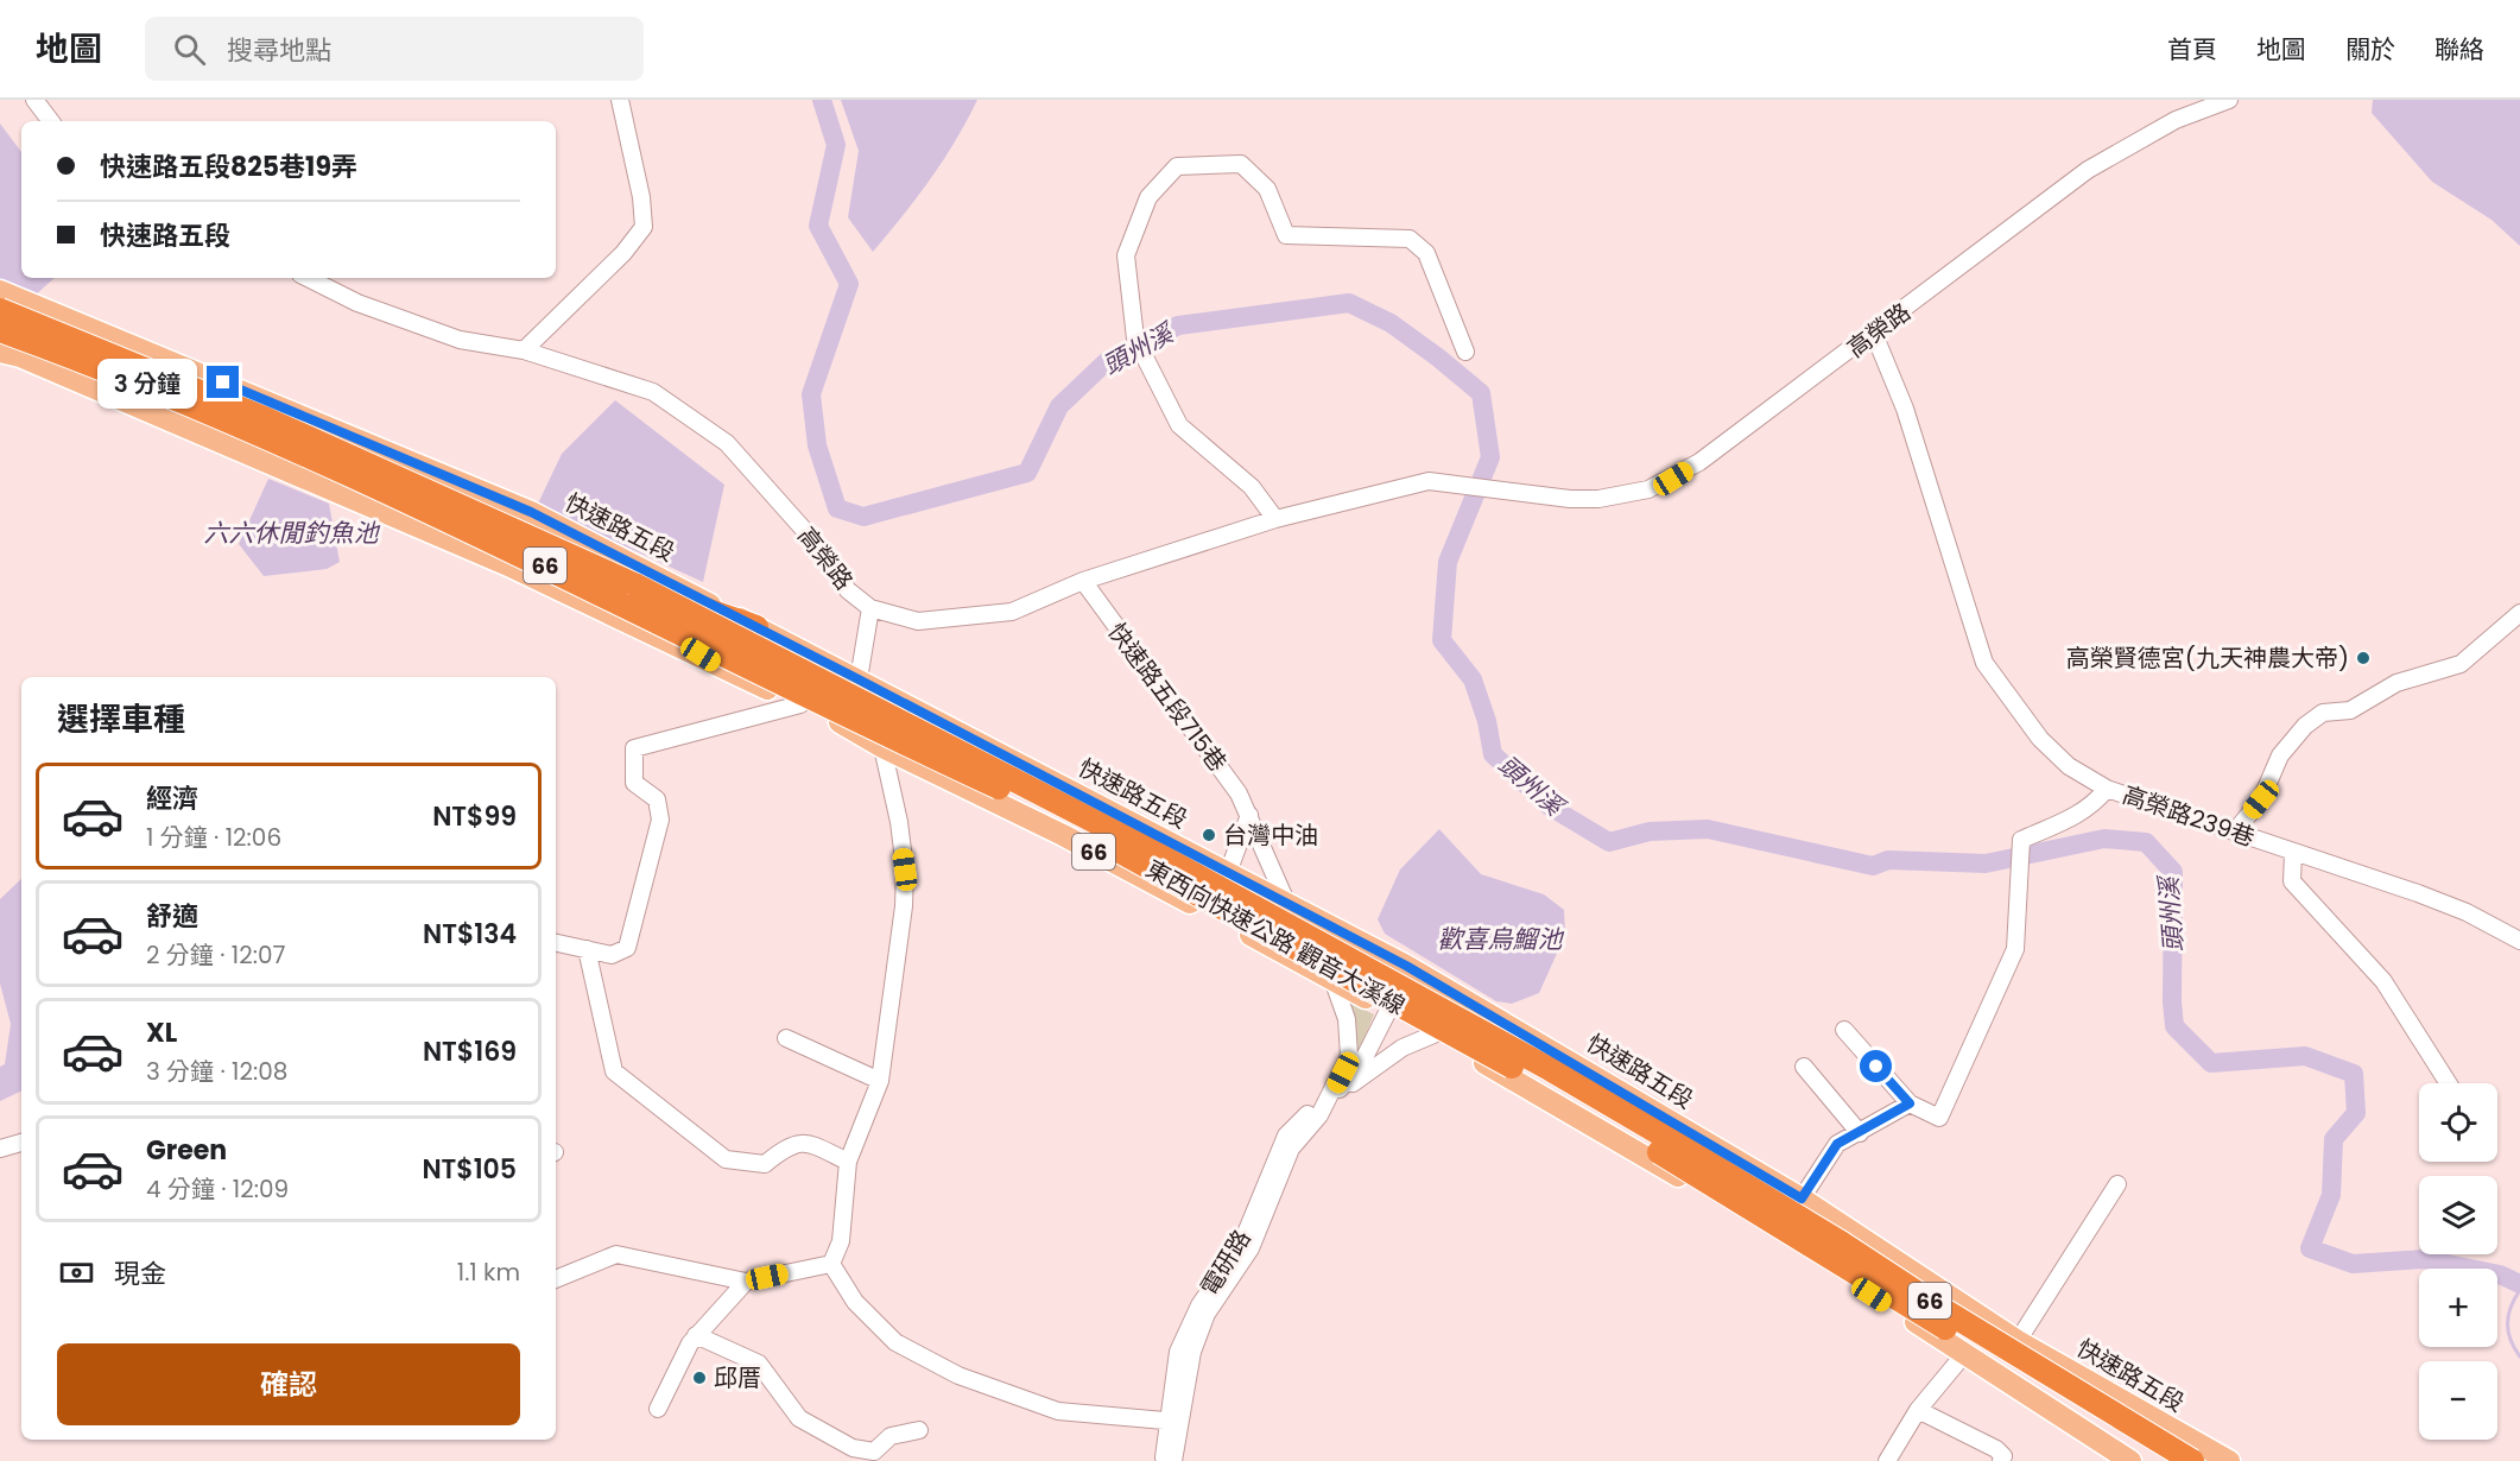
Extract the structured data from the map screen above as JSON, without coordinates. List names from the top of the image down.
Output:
{
  "streets": {
    "highway": ["66", "東西向快速公路 觀音大溪線"],
    "main road": ["快速路五段"],
    "street": [
      "高榮路",
      "快速路五段715巷",
      "高榮路239巷",
      "電研路"
    ]
  },
  "crossings": [
    ["高榮路", "快速路五段715巷"],
    ["高榮路", "高榮路239巷"],
    ["快速路五段", "快速路五段715巷"],
    ["快速路五段", "電研路"],
    ["66", "電研路"]
  ],
  "water": ["頭州溪", "六六休閒釣魚池", "歡喜烏鰡池"],
  "places": ["高榮賢德宮(九天神農大帝)", "台灣中油", "邱厝"],
  "page": {
    "header": "地圖",
    "search": "搜尋地點",
    "nav": [
      "首頁",
      "地圖",
      "關於",
      "聯絡"
    ],
    "banner": ["快速路五段825巷19弄", "快速路五段"],
    "bubble": "3 分鐘",
    "heading": "選擇車種",
    "list": [
      {
        "name": "經濟",
        "note": "1 分鐘 · 12:06",
        "value": "NT$99"
      },
      {
        "name": "舒適",
        "note": "2 分鐘 · 12:07",
        "value": "NT$134"
      },
      {
        "name": "XL",
        "note": "3 分鐘 · 12:08",
        "value": "NT$169"
      },
      {
        "name": "Green",
        "note": "4 分鐘 · 12:09",
        "value": "NT$105"
      }
    ],
    "map_buttons": ["+", "−"],
    "pay": ["現金", "1.1 km"],
    "buttons": "確認"
  }
}
